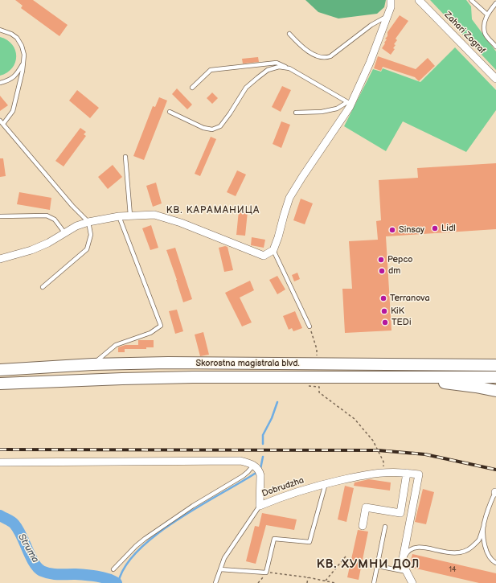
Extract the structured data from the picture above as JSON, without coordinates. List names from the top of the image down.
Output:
{
  "streets": {
    "highway": ["Skorostna magistrala blvd."],
    "street": ["Zahari Zograf", "Dobrudzha"]
  },
  "districts": ["КВ. КАРАМАНИЦА", "КВ. ХУМНИ ДОЛ"],
  "water": ["Struma"],
  "places": [
    "Lidl",
    "Sinsay",
    "Pepco",
    "dm",
    "Terranova",
    "KiK",
    "TEDi"
  ],
  "house_numbers": ["14"]
}
